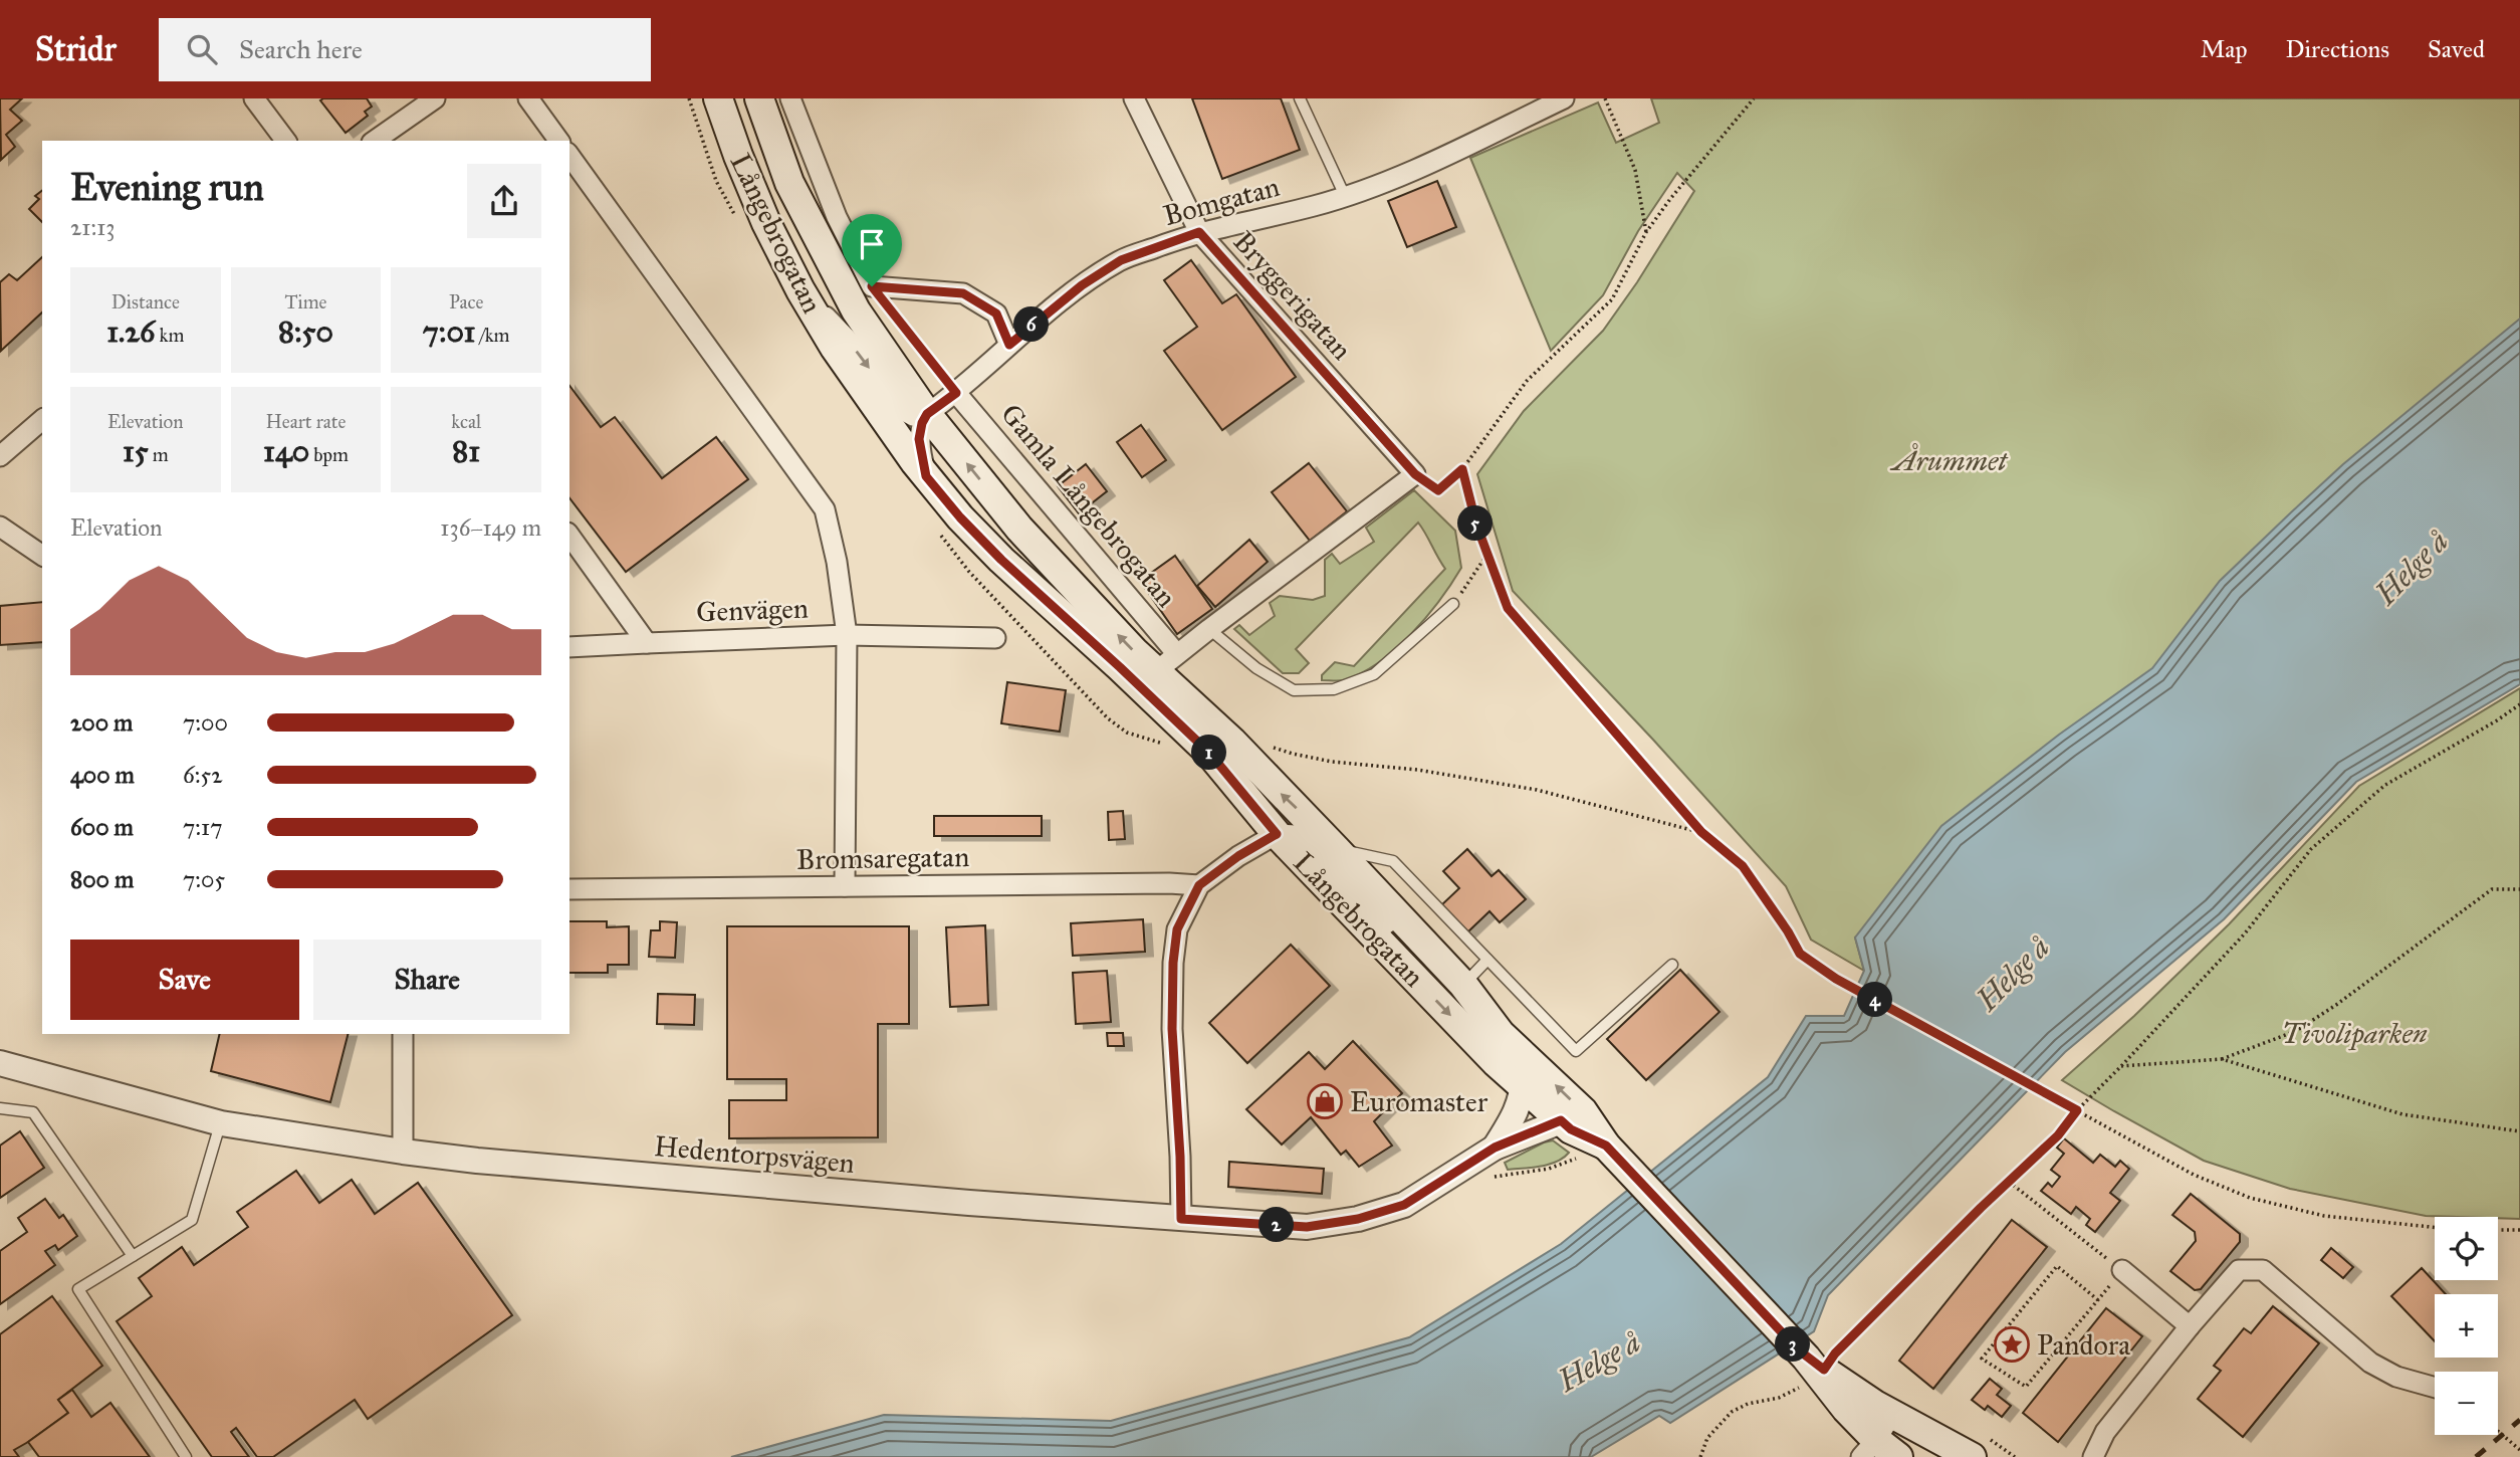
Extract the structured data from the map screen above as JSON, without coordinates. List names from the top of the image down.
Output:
{
  "streets": {
    "main road": ["Långebrogatan"],
    "street": [
      "Bomgatan",
      "Bryggerigatan",
      "Gamla Långebrogatan",
      "Genvägen",
      "Bromsaregatan",
      "Hedentorpsvägen"
    ]
  },
  "crossings": [
    ["Bomgatan", "Långebrogatan"],
    ["Bomgatan", "Bryggerigatan"],
    ["Bomgatan", "Gamla Långebrogatan"],
    ["Långebrogatan", "Hedentorpsvägen"]
  ],
  "water": ["Helge å"],
  "parks": ["Årummet", "Tivoliparken"],
  "places": {
    "shop": ["Euromaster"],
    "place": ["Pandora"]
  },
  "page": {
    "header": "Stridr",
    "search": "Search here",
    "nav": ["Map", "Directions", "Saved"],
    "heading": ["Evening run", "21:13"],
    "stats": [
      ["Distance", "1.26 km"],
      ["Time", "8:50"],
      ["Pace", "7:01 /km"],
      ["Elevation", "15 m"],
      ["Heart rate", "140 bpm"],
      ["kcal", "81"]
    ],
    "pins": [
      "6",
      "5",
      "1",
      "4",
      "2",
      "3"
    ],
    "chart": ["Elevation", "136–149 m"],
    "list": [
      {
        "name": "200 m",
        "note": "7:00"
      },
      {
        "name": "400 m",
        "note": "6:52"
      },
      {
        "name": "600 m",
        "note": "7:17"
      },
      {
        "name": "800 m",
        "note": "7:05"
      }
    ],
    "buttons": ["Save", "Share"],
    "map_buttons": ["+", "−"]
  }
}
